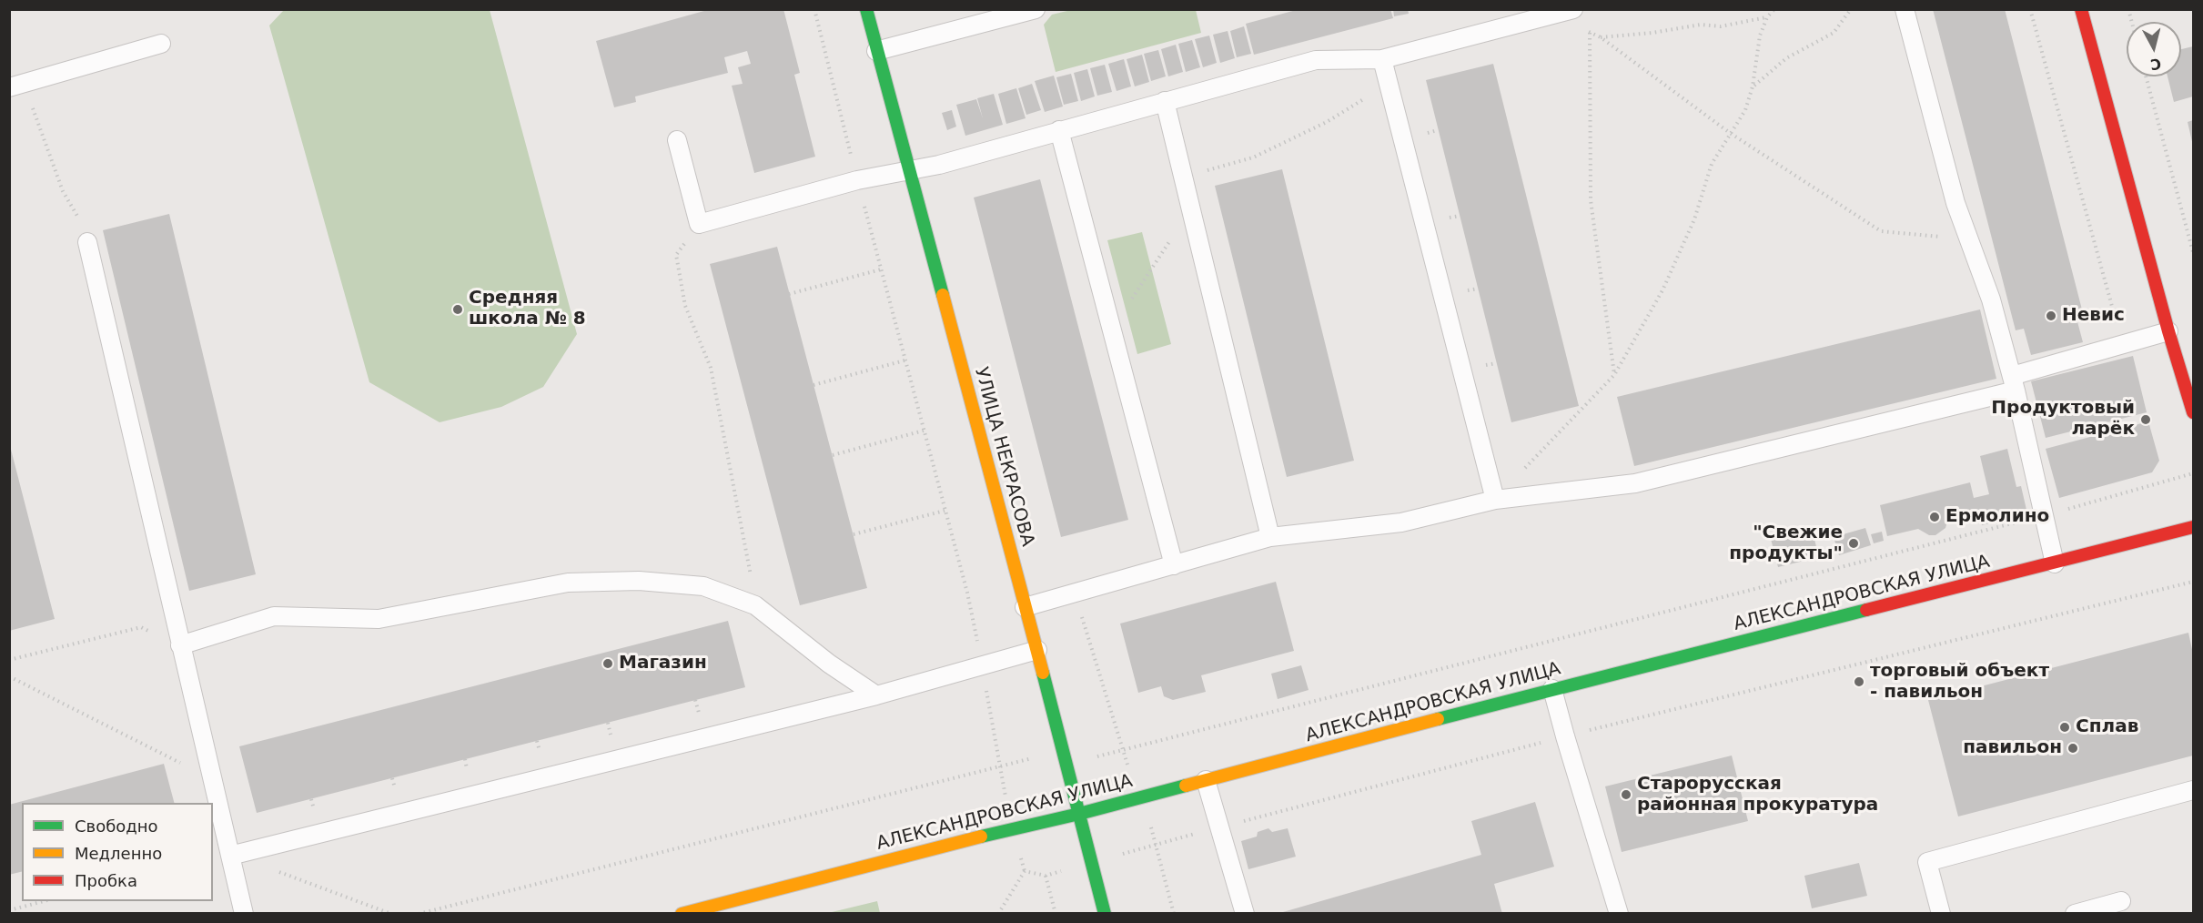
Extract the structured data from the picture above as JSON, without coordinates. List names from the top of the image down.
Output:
{
  "streets": {
    "street": ["УЛИЦА НЕКРАСОВА", "АЛЕКСАНДРОВСКАЯ УЛИЦА"]
  },
  "crossings": [
    ["УЛИЦА НЕКРАСОВА", "АЛЕКСАНДРОВСКАЯ УЛИЦА"]
  ],
  "places": [
    "Средняя школа № 8",
    "Невис",
    "Продуктовый ларёк",
    "Ермолино",
    "\"Свежие продукты\"",
    "Магазин",
    "торговый объект - павильон",
    "Сплав",
    "павильон",
    "Старорусская районная прокуратура"
  ],
  "legend": ["Свободно", "Медленно", "Пробка"],
  "north": "bottom"
}
